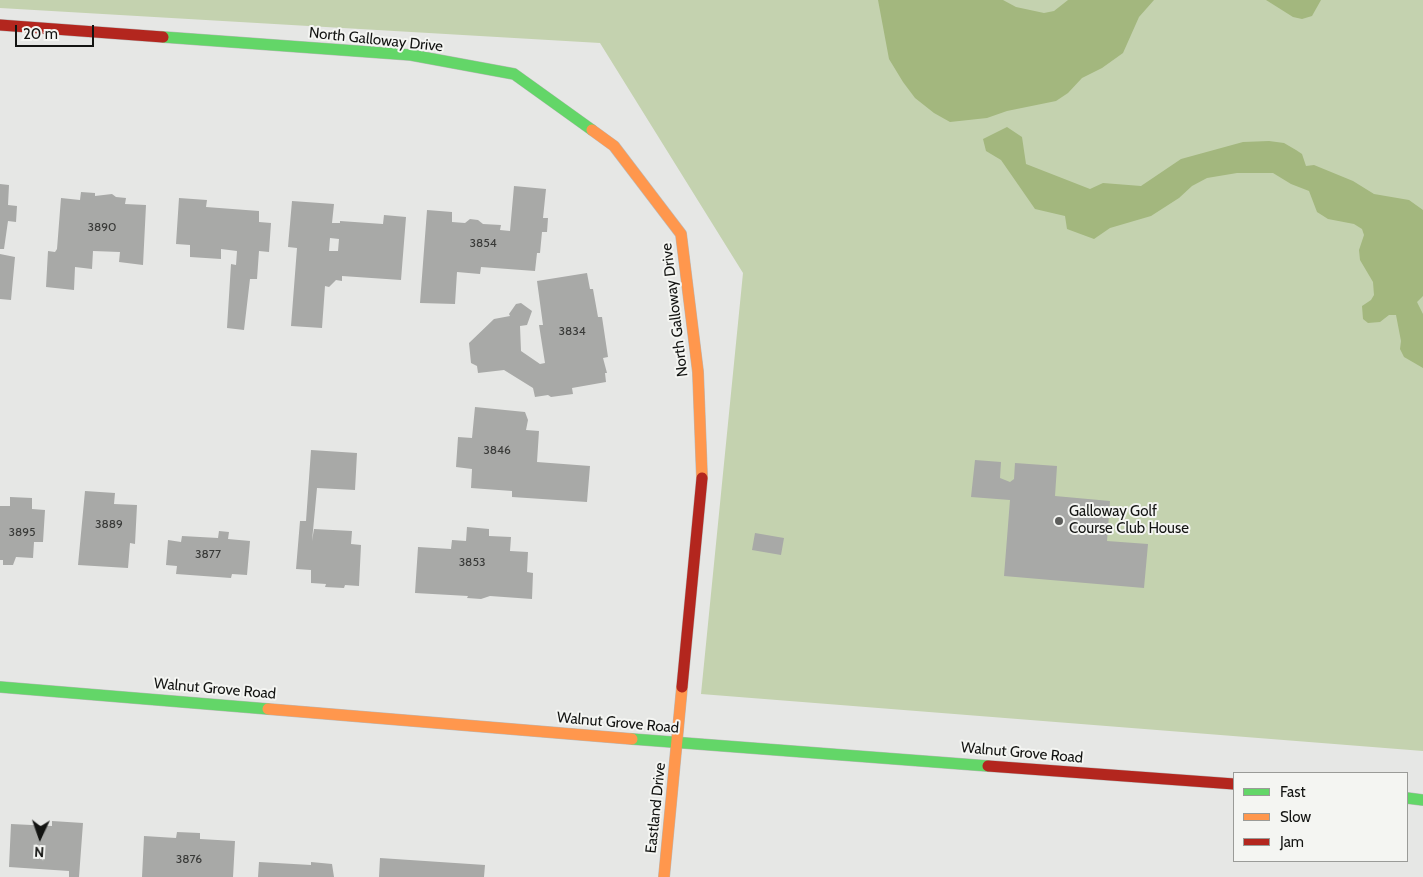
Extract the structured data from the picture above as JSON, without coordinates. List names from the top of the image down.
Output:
{
  "streets": {
    "street": ["North Galloway Drive", "Walnut Grove Road", "Eastland Drive"]
  },
  "crossings": [
    ["North Galloway Drive", "Walnut Grove Road"],
    ["North Galloway Drive", "Eastland Drive"],
    ["Walnut Grove Road", "Eastland Drive"]
  ],
  "places": ["Galloway Golf Course Club House"],
  "house_numbers": [
    "3890",
    "3854",
    "3834",
    "3846",
    "3889",
    "3895",
    "3877",
    "3853",
    "3876"
  ],
  "legend": ["Fast", "Slow", "Jam"],
  "scale_bar": "20 m",
  "north": "bottom"
}
